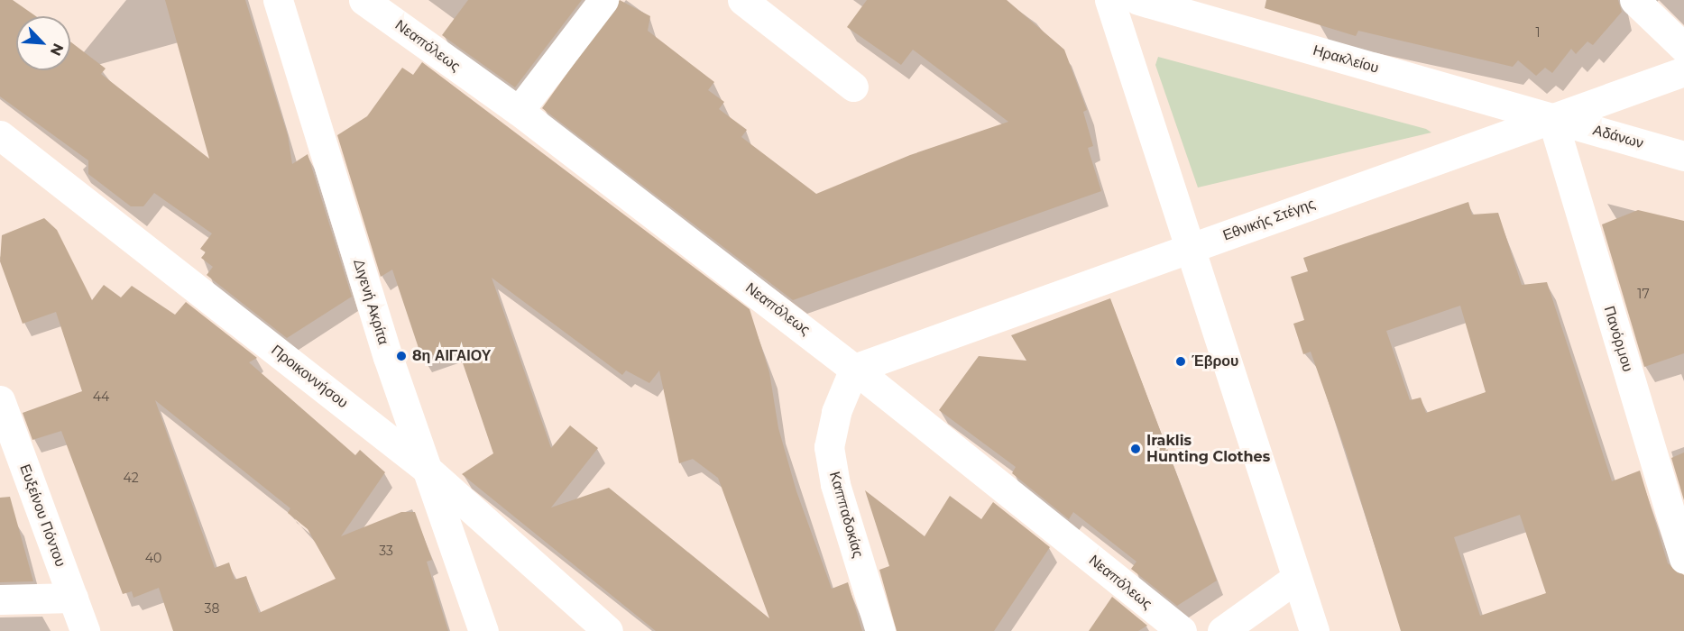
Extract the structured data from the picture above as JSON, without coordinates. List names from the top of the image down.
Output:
{
  "streets": {
    "street": [
      "Νεαπόλεως",
      "Ηρακλείου",
      "Αδάνων",
      "Εθνικής Στέγης",
      "Διγενή Ακρίτα",
      "Πανόρμου",
      "Προικοννήσου",
      "Καππαδοκίας",
      "Ευξείνου Πόντου"
    ]
  },
  "crossings": [
    ["Νεαπόλεως", "Εθνικής Στέγης"],
    ["Νεαπόλεως", "Καππαδοκίας"],
    ["Ηρακλείου", "Αδάνων"],
    ["Ηρακλείου", "Εθνικής Στέγης"],
    ["Ηρακλείου", "Πανόρμου"],
    ["Αδάνων", "Εθνικής Στέγης"],
    ["Αδάνων", "Πανόρμου"],
    ["Εθνικής Στέγης", "Πανόρμου"],
    ["Εθνικής Στέγης", "Καππαδοκίας"],
    ["Διγενή Ακρίτα", "Προικοννήσου"]
  ],
  "places": ["8η ΑΙΓΑΙΟΥ", "Έβρου", "Iraklis Hunting Clothes"],
  "house_numbers": [
    "1",
    "17",
    "44",
    "42",
    "33",
    "40",
    "38"
  ],
  "north": "bottom right"
}
